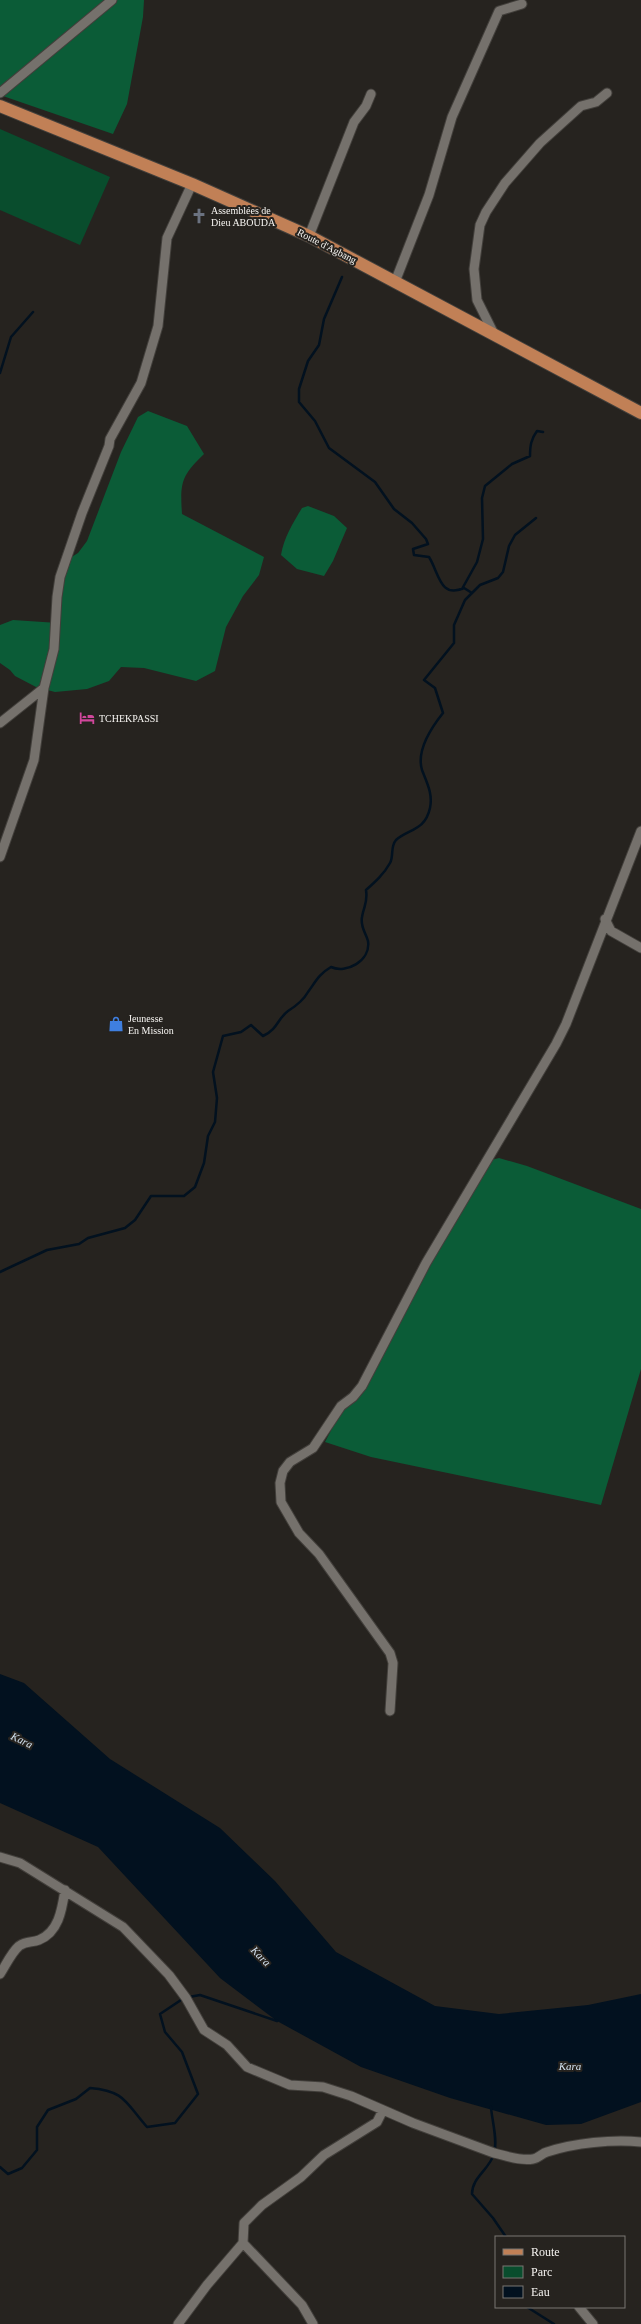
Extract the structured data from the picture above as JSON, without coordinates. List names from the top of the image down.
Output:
{
  "streets": {
    "main road": ["Route d'Agbang"]
  },
  "water": ["Kara"],
  "places": {
    "church": ["Assemblées de Dieu ABOUDA"],
    "hotel": ["TCHEKPASSI"],
    "shop": ["Jeunesse En Mission"]
  },
  "legend": ["Route", "Parc", "Eau"]
}
